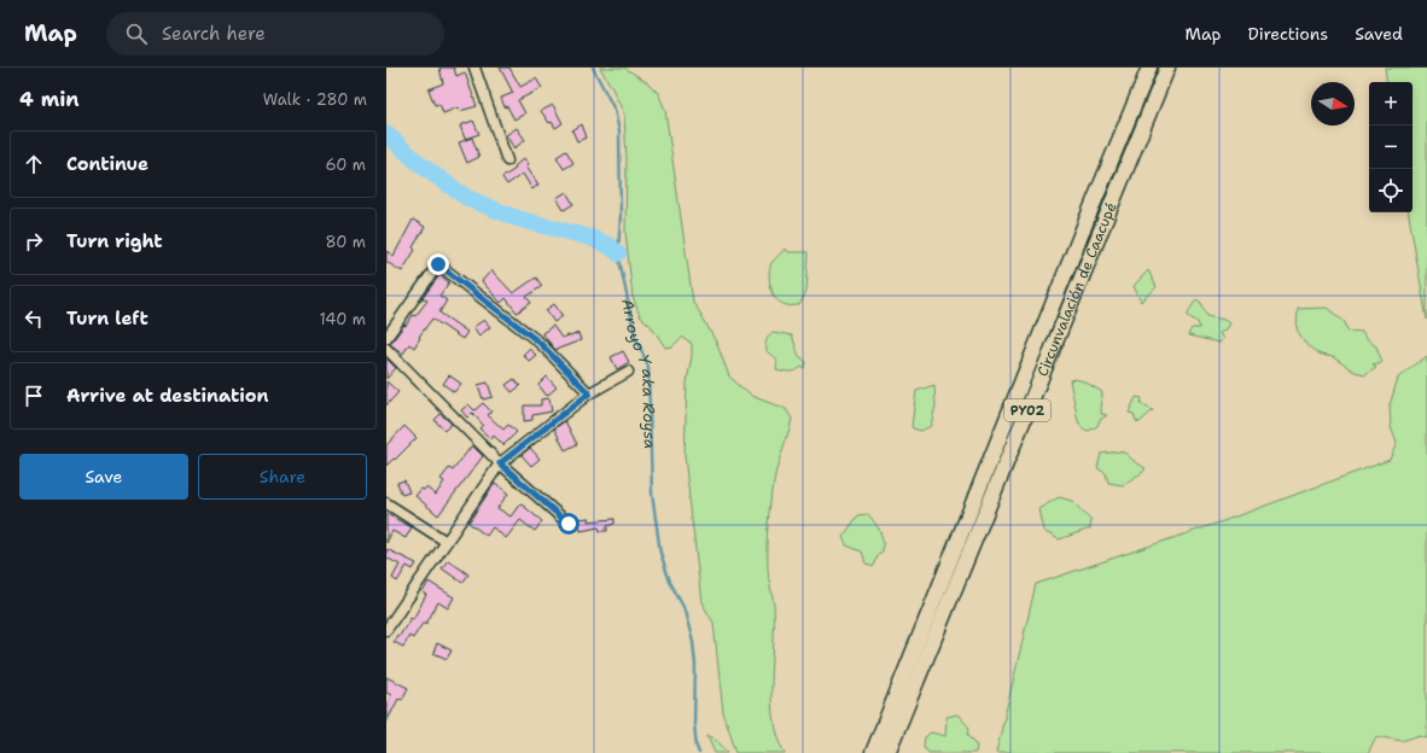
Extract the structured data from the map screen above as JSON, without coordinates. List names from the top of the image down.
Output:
{
  "streets": {
    "highway": ["Circunvalación de Caacupé", "PY02"]
  },
  "water": ["Arroyo Y aka Roysa"],
  "north": "right",
  "page": {
    "header": "Map",
    "search": "Search here",
    "nav": ["Map", "Directions", "Saved"],
    "heading": ["4 min", "Walk · 280 m"],
    "map_buttons": ["+", "−"],
    "list": [
      ["Continue", "60 m"],
      ["Turn right", "80 m"],
      ["Turn left", "140 m"],
      "Arrive at destination"
    ],
    "buttons": ["Save", "Share"]
  }
}
